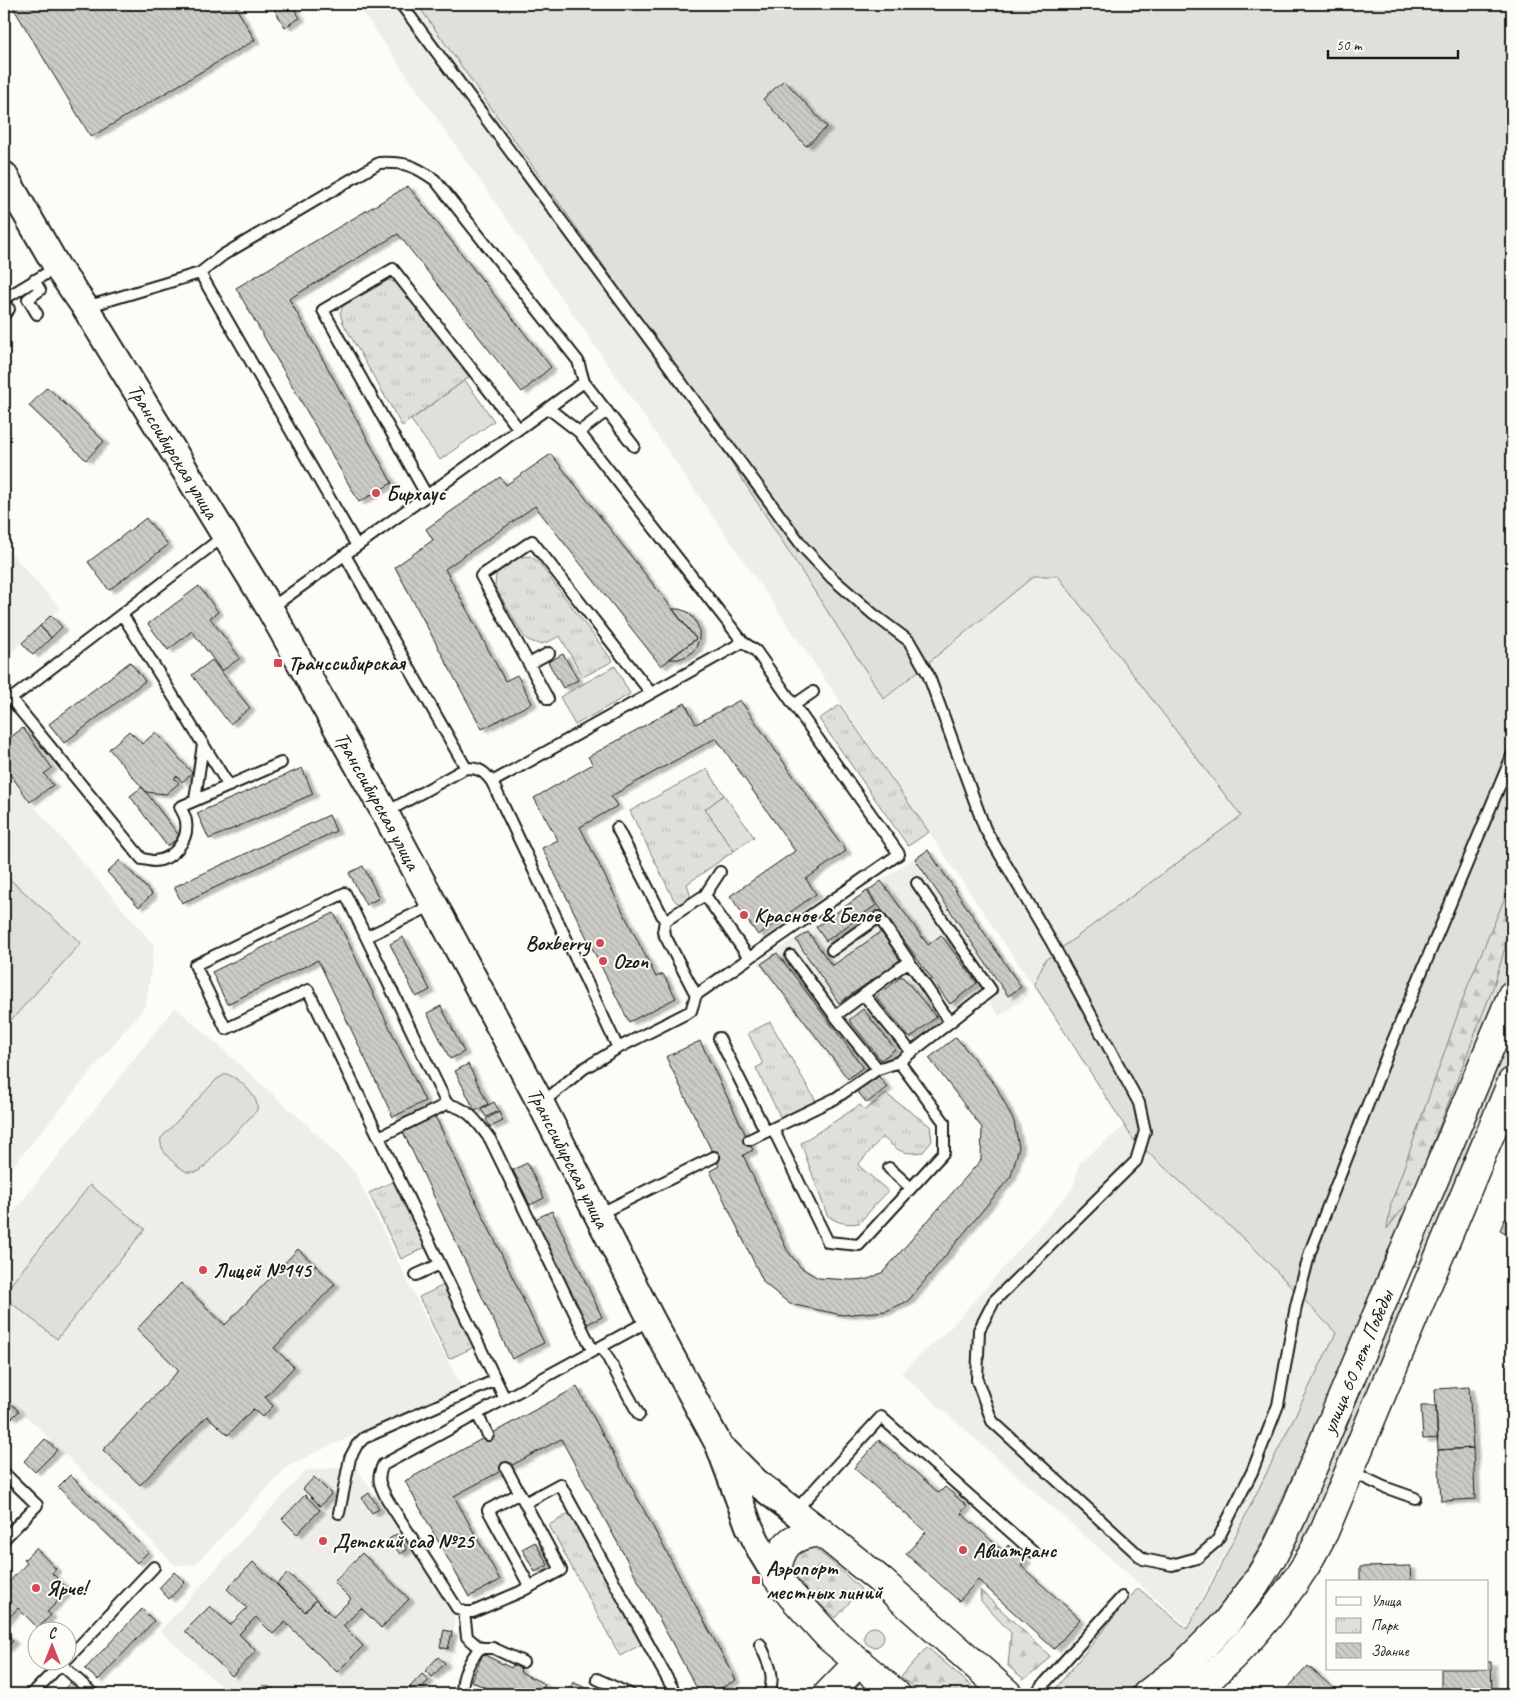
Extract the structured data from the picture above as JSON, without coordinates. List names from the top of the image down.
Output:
{
  "streets": {
    "main road": ["Транссибирская улица", "улица 60 лет Победы"]
  },
  "places": {
    "other": [
      "Бирхаус",
      "Красное & Белое",
      "Boxberry",
      "Ozon",
      "Лицей №145",
      "Детский сад №25",
      "Авиатранс",
      "Ярче!"
    ],
    "transit": ["Транссибирская", "Аэропорт местных линий"]
  },
  "legend": ["Улица", "Парк", "Здание"],
  "scale_bar": "50 m",
  "north": "top"
}
